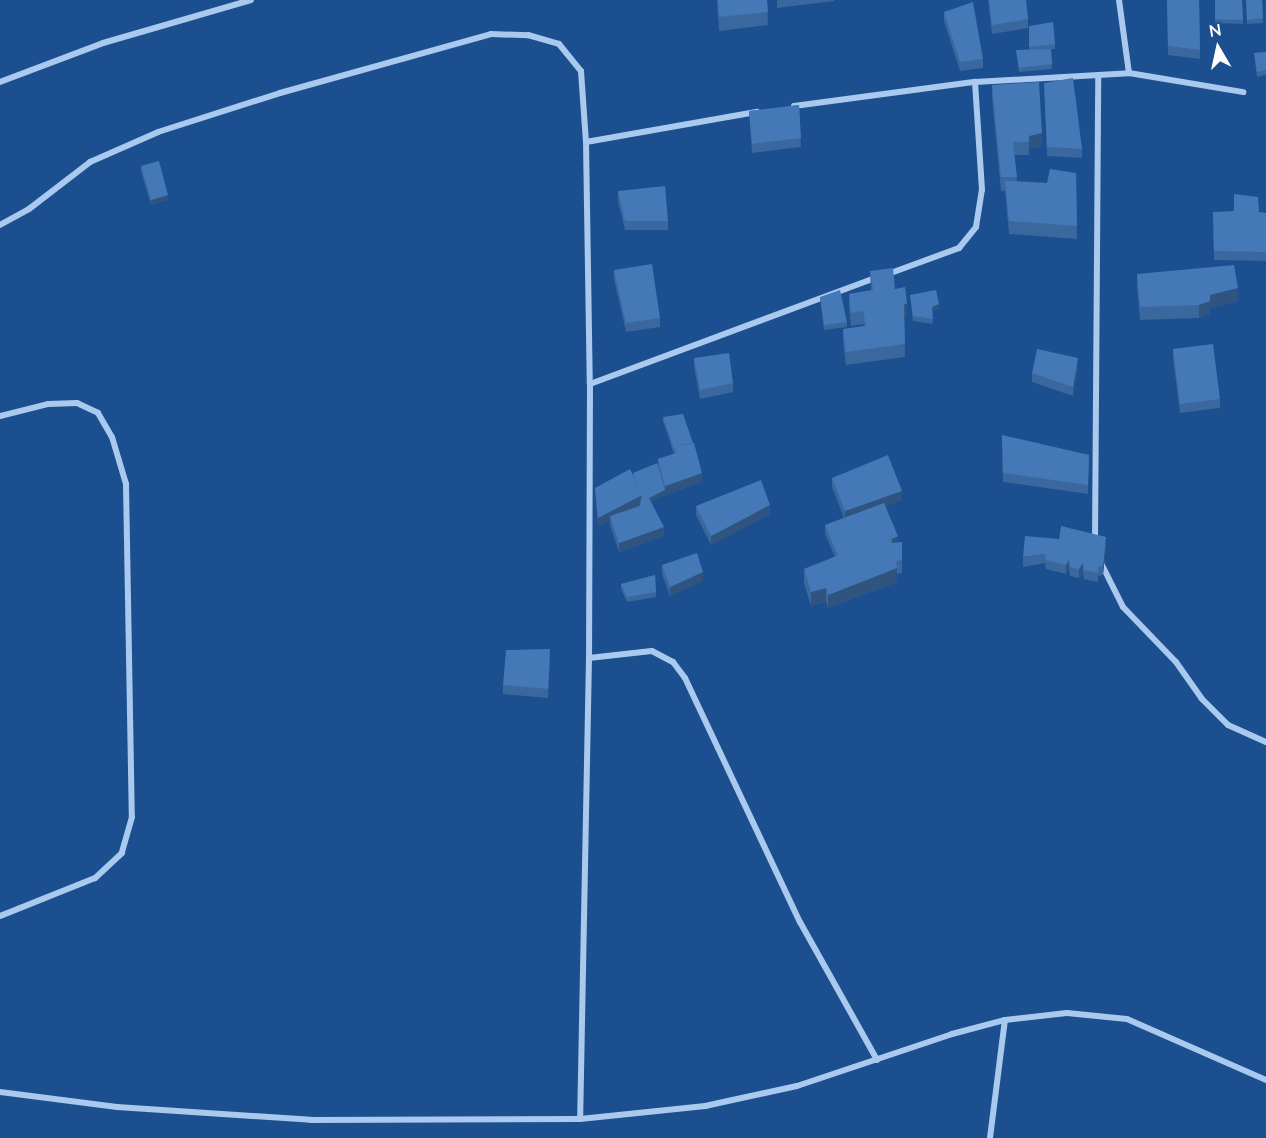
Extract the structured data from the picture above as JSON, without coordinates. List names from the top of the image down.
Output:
{
  "north": "top"
}
